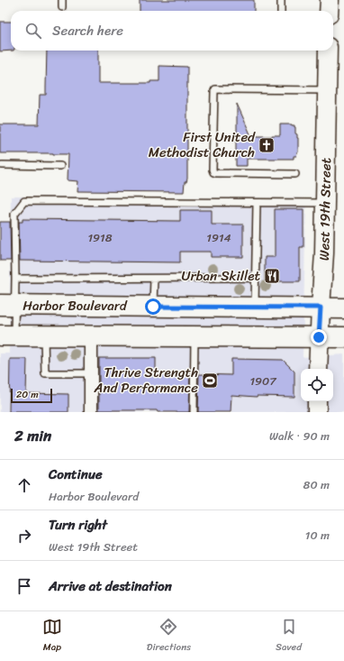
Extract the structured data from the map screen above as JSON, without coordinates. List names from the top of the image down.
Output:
{
  "streets": {
    "main road": ["West 19th Street", "Harbor Boulevard"]
  },
  "crossings": [
    ["West 19th Street", "Harbor Boulevard"]
  ],
  "places": {
    "church": ["First United Methodist Church"],
    "restaurant": ["Urban Skillet"],
    "sports": ["Thrive Strength And Performance"]
  },
  "house_numbers": ["1918", "1914", "1907"],
  "scale_bar": "20 m",
  "page": {
    "search": "Search here",
    "scale": "20 m",
    "heading": ["2 min", "Walk · 90 m"],
    "list": [
      ["Continue", "Harbor Boulevard", "80 m"],
      ["Turn right", "West 19th Street", "10 m"],
      "Arrive at destination"
    ],
    "nav": ["Map", "Directions", "Saved"]
  }
}
